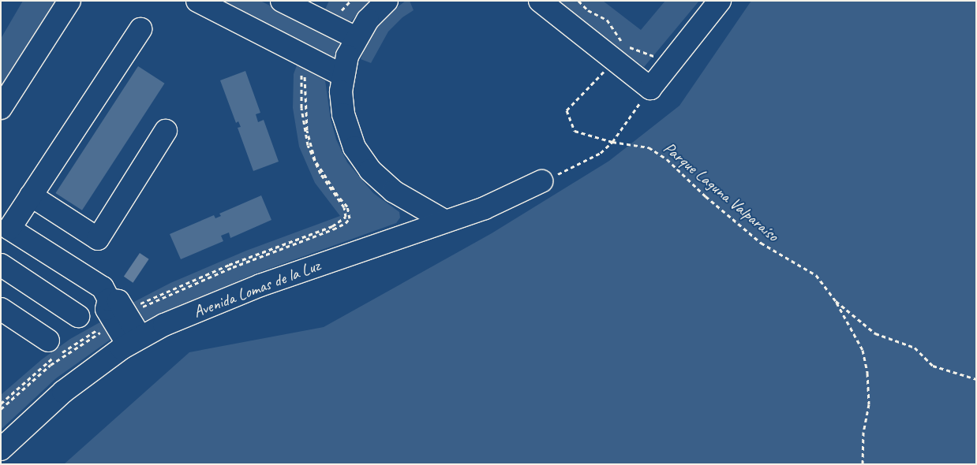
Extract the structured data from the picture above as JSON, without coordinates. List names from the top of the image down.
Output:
{
  "streets": {
    "street": ["Avenida Lomas de la Luz"],
    "path": ["Parque Laguna Valparaíso"]
  }
}
